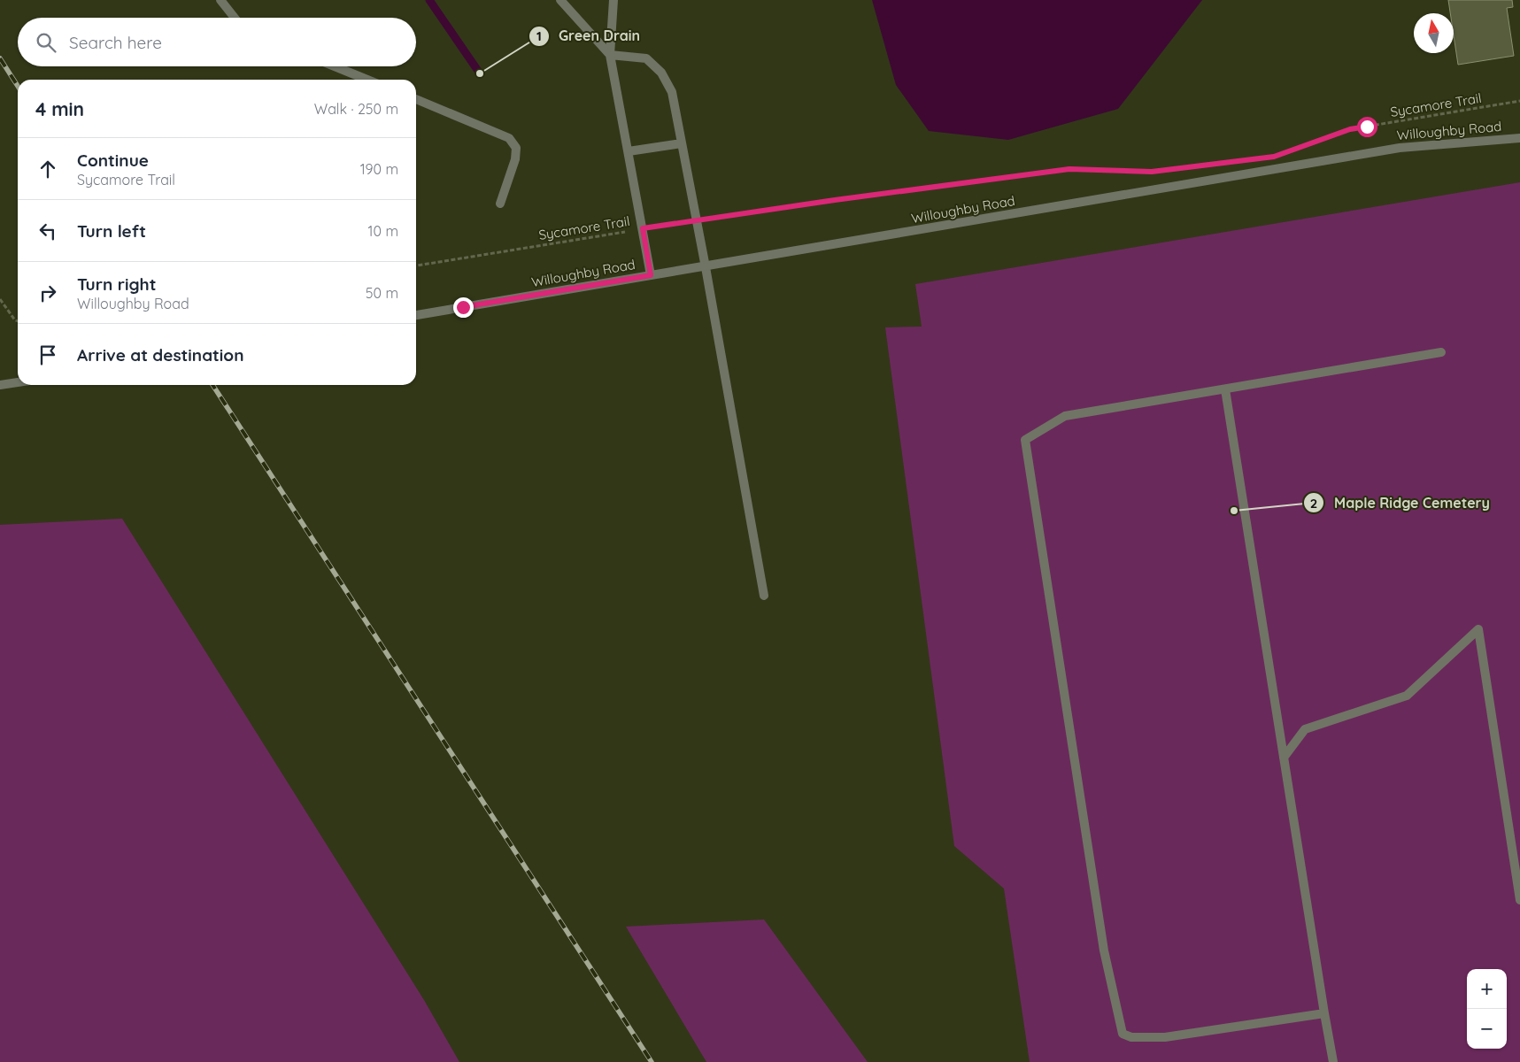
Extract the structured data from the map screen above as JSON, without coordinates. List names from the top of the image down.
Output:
{
  "streets": {
    "street": ["Willoughby Road"],
    "path": ["Sycamore Trail"]
  },
  "places": ["Green Drain", "Maple Ridge Cemetery"],
  "north": "top",
  "page": {
    "search": "Search here",
    "heading": ["4 min", "Walk · 250 m"],
    "list": [
      ["Continue", "Sycamore Trail", "190 m"],
      ["Turn left", "10 m"],
      ["Turn right", "Willoughby Road", "50 m"],
      "Arrive at destination"
    ],
    "map_buttons": ["+", "−"]
  }
}
